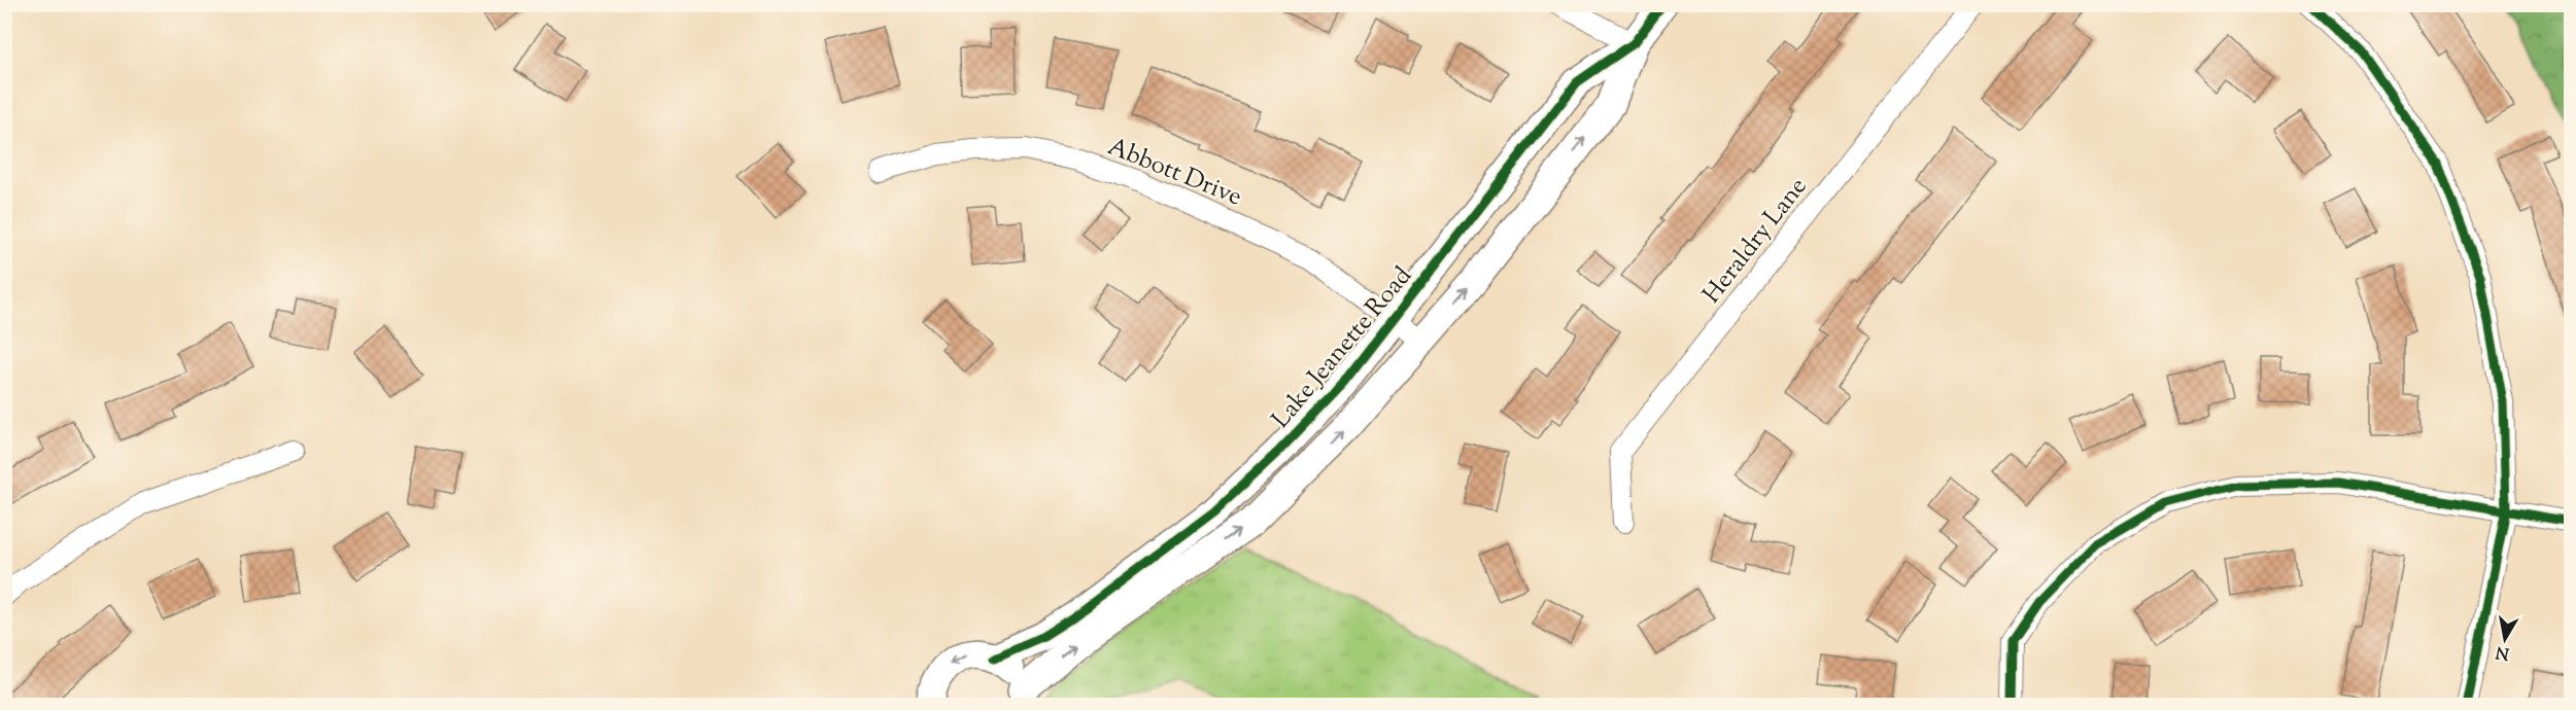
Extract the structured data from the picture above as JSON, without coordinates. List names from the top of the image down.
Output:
{
  "streets": {
    "street": ["Abbott Drive", "Heraldry Lane", "Lake Jeanette Road"]
  },
  "crossings": [
    ["Abbott Drive", "Lake Jeanette Road"]
  ],
  "north": "bottom"
}
